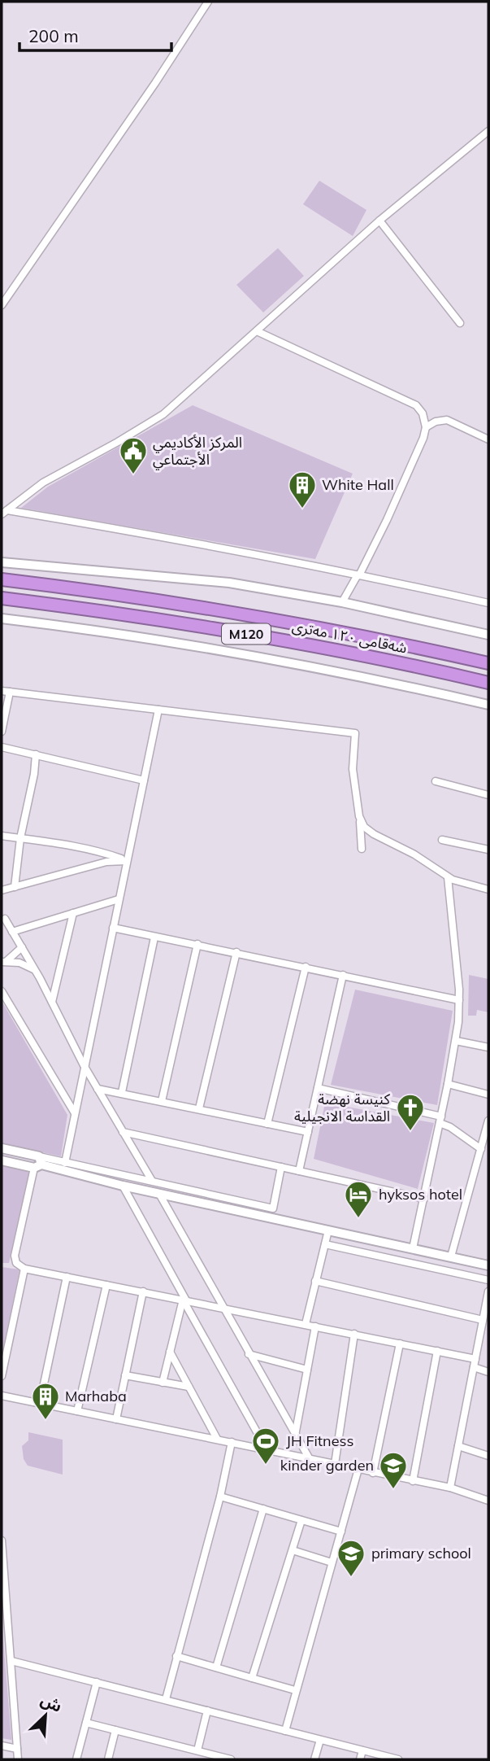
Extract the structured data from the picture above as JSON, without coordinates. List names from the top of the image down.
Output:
{
  "streets": {
    "highway": ["M120", "شەقامی ١٢٠ مەتری"]
  },
  "places": {
    "public building": ["المركز الأكاديمي الأجتماعي"],
    "building": ["White Hall", "Marhaba"],
    "church": ["كنيسة نهضة القداسة الانجيلية"],
    "hotel": ["hyksos hotel"],
    "sports": ["JH Fitness"],
    "school or university": ["kinder garden", "primary school"]
  },
  "scale_bar": "200 m",
  "north": "top right"
}
